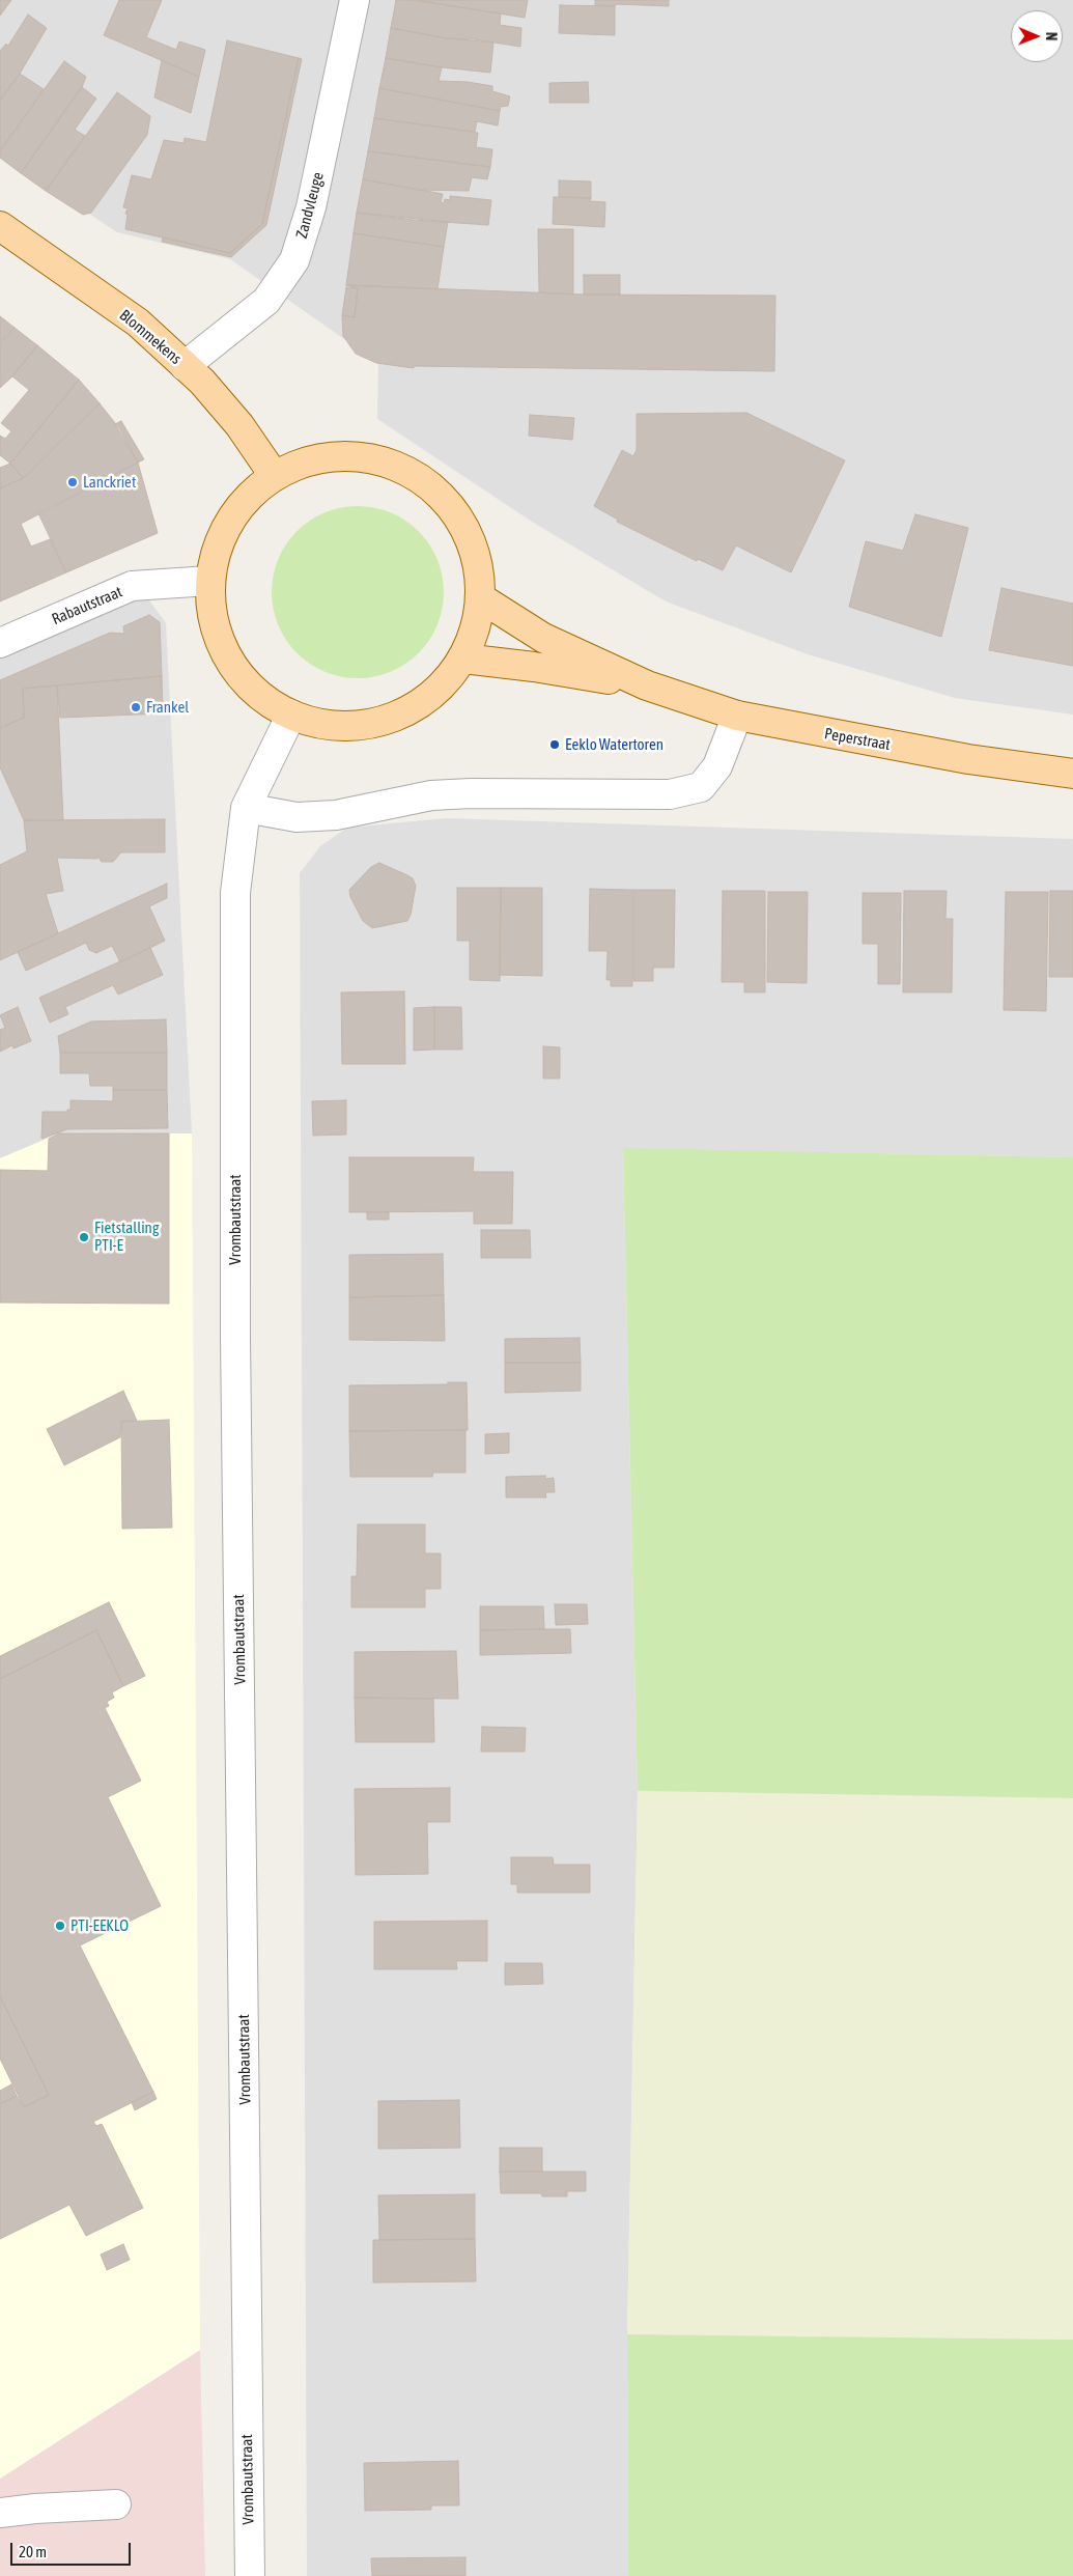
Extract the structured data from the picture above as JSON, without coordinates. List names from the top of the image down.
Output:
{
  "streets": {
    "main road": ["Blommekens", "Peperstraat"],
    "street": ["Zandvleuge", "Rabautstraat", "Vrombautstraat"]
  },
  "crossings": [
    ["Zandvleuge", "Blommekens"]
  ],
  "places": [
    "Lanckriet",
    "Frankel",
    "Eeklo Watertoren",
    "Fietstalling PTI-E",
    "PTI-EEKLO"
  ],
  "scale_bar": "20 m",
  "north": "right"
}
